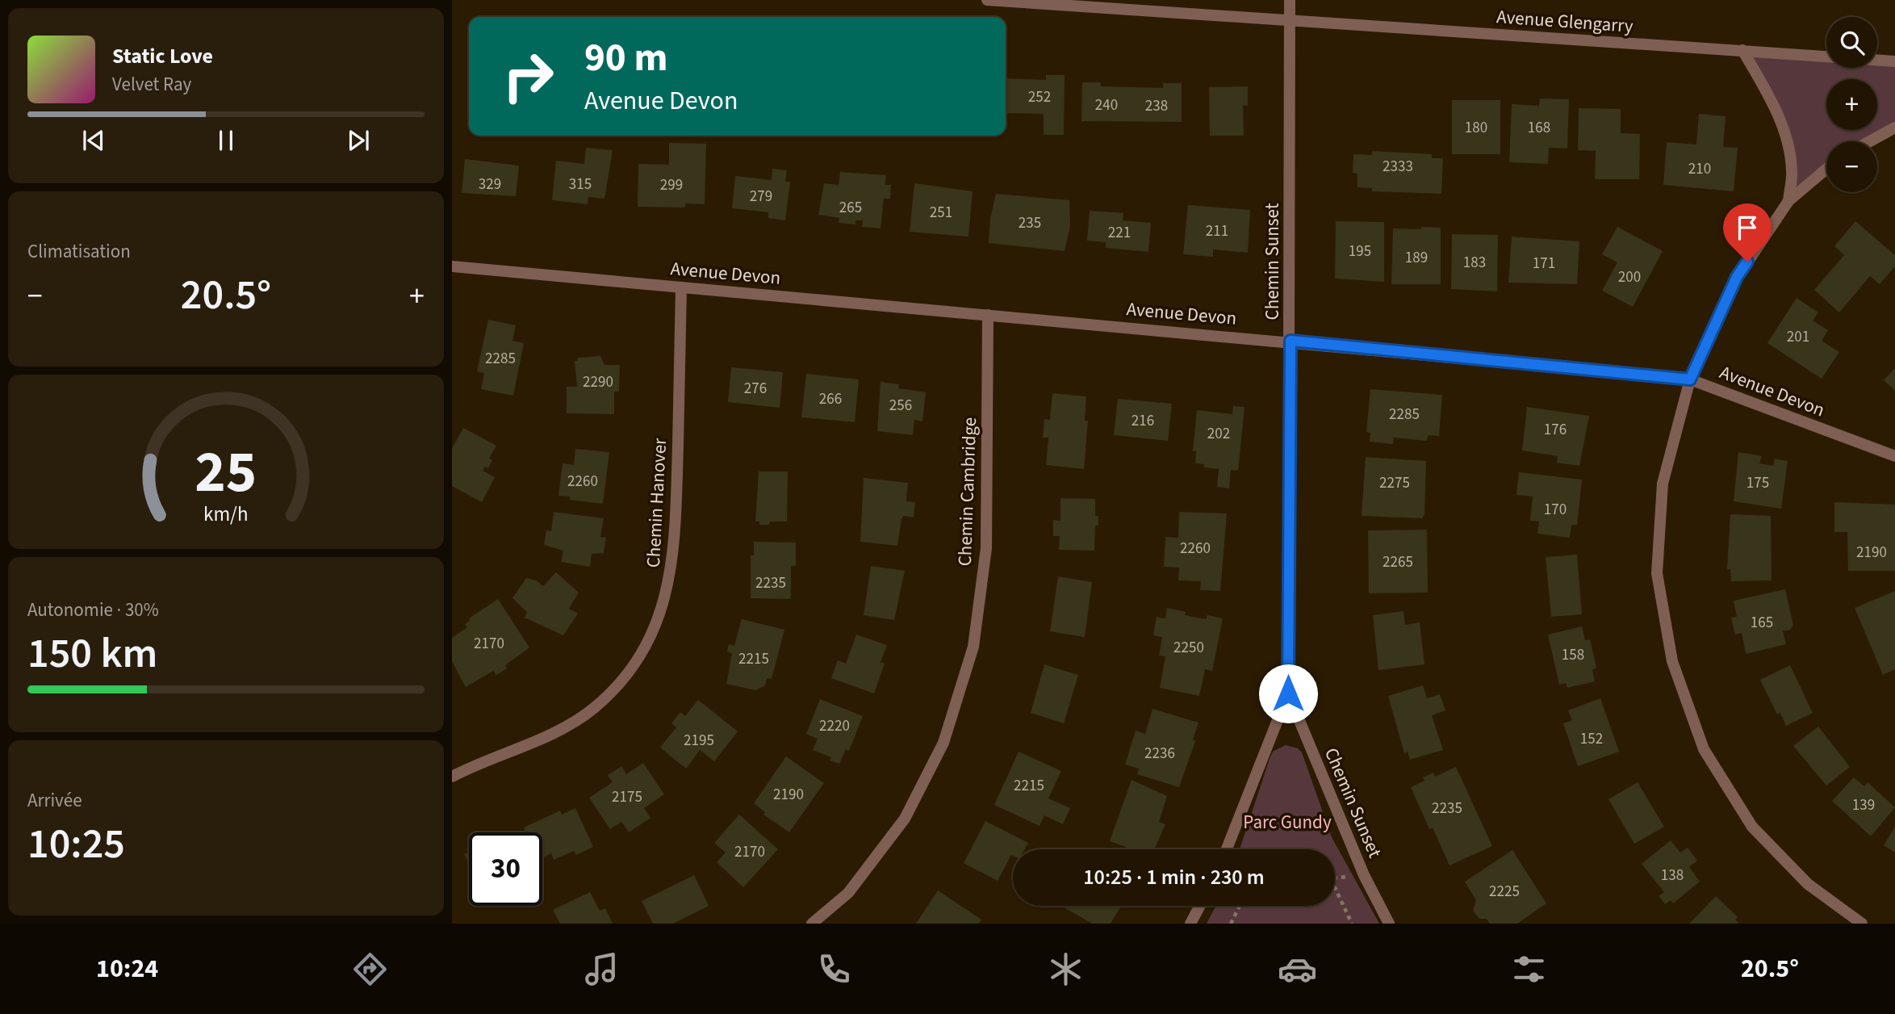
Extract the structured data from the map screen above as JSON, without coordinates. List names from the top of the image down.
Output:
{
  "streets": {
    "street": [
      "Avenue Glengarry",
      "Chemin Sunset",
      "Avenue Devon",
      "Chemin Cambridge",
      "Chemin Hanover"
    ]
  },
  "crossings": [
    ["Avenue Glengarry", "Chemin Sunset"],
    ["Chemin Sunset", "Avenue Devon"],
    ["Avenue Devon", "Chemin Cambridge"],
    ["Avenue Devon", "Chemin Hanover"]
  ],
  "parks": ["Parc Gundy"],
  "house_numbers": [
    "252",
    "240",
    "238",
    "180",
    "168",
    "2333",
    "210",
    "329",
    "315",
    "299",
    "279",
    "265",
    "251",
    "235",
    "211",
    "221",
    "195",
    "189",
    "183",
    "171",
    "200",
    "201",
    "2285",
    "2290",
    "276",
    "266",
    "256",
    "2285",
    "216",
    "176",
    "202",
    "2260",
    "2275",
    "175",
    "170",
    "2260",
    "2190",
    "2265",
    "2235",
    "165",
    "2170",
    "2250",
    "158",
    "2215",
    "2220",
    "152",
    "2195",
    "2236",
    "2215",
    "2190",
    "2175",
    "139",
    "2235",
    "2170",
    "138",
    "2225"
  ],
  "page": {
    "map_buttons": ["+", "−"],
    "turn": ["90 m", "Avenue Devon"],
    "song": ["Static Love", "Velvet Ray"],
    "tile": [
      "Climatisation",
      ["Autonomie · 30%", "150 km"],
      ["Arrivée", "10:25"]
    ],
    "heat": ["−", "20.5°", "+"],
    "limit": "30",
    "trip": "10:25 · 1 min · 230 m",
    "tabs": ["10:24", "20.5°"],
    "gauge": ["25", "km/h"]
  }
}
